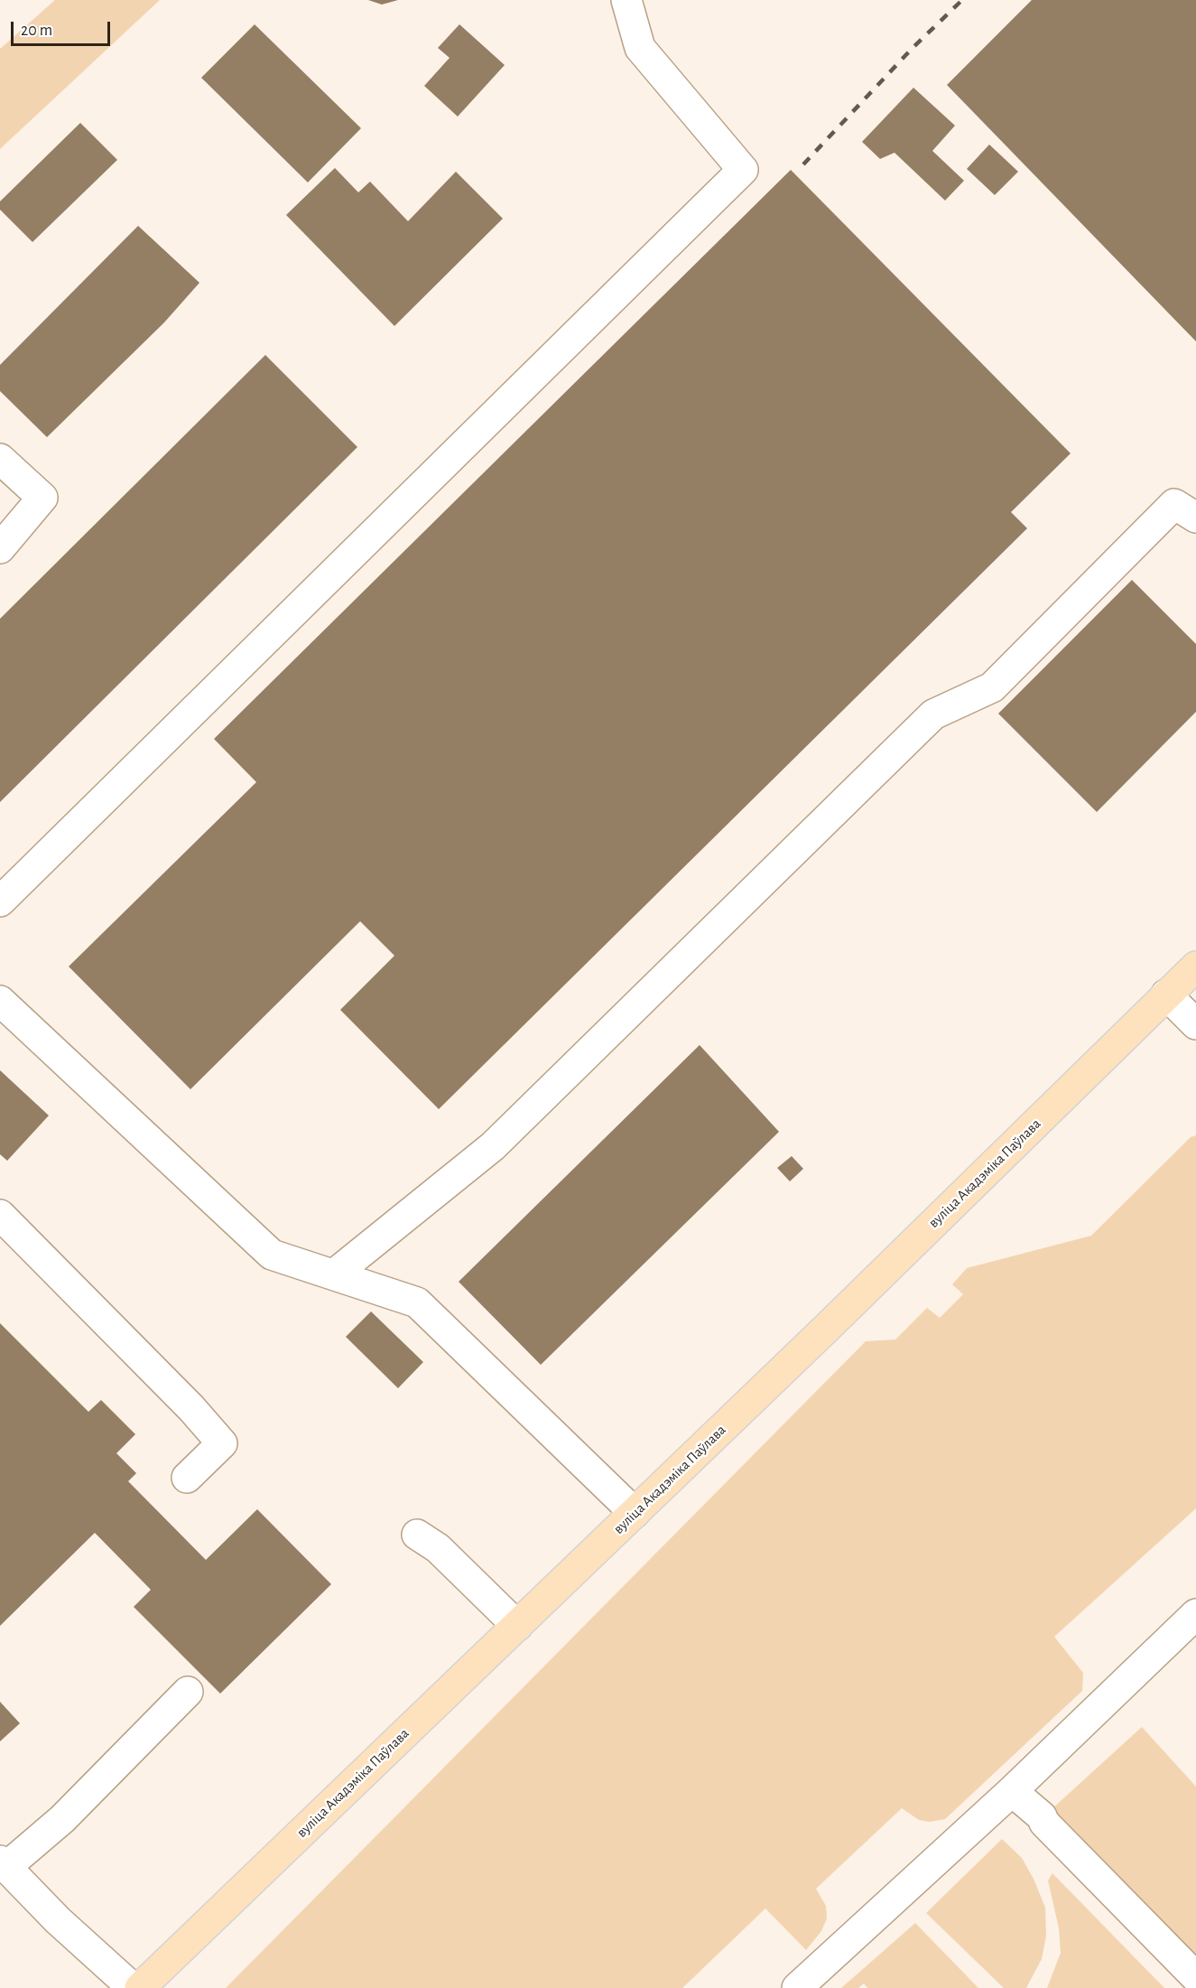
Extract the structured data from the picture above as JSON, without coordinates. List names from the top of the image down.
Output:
{
  "streets": {
    "main road": ["вуліца Акадэміка Паўлава"]
  },
  "scale_bar": "20 m"
}
